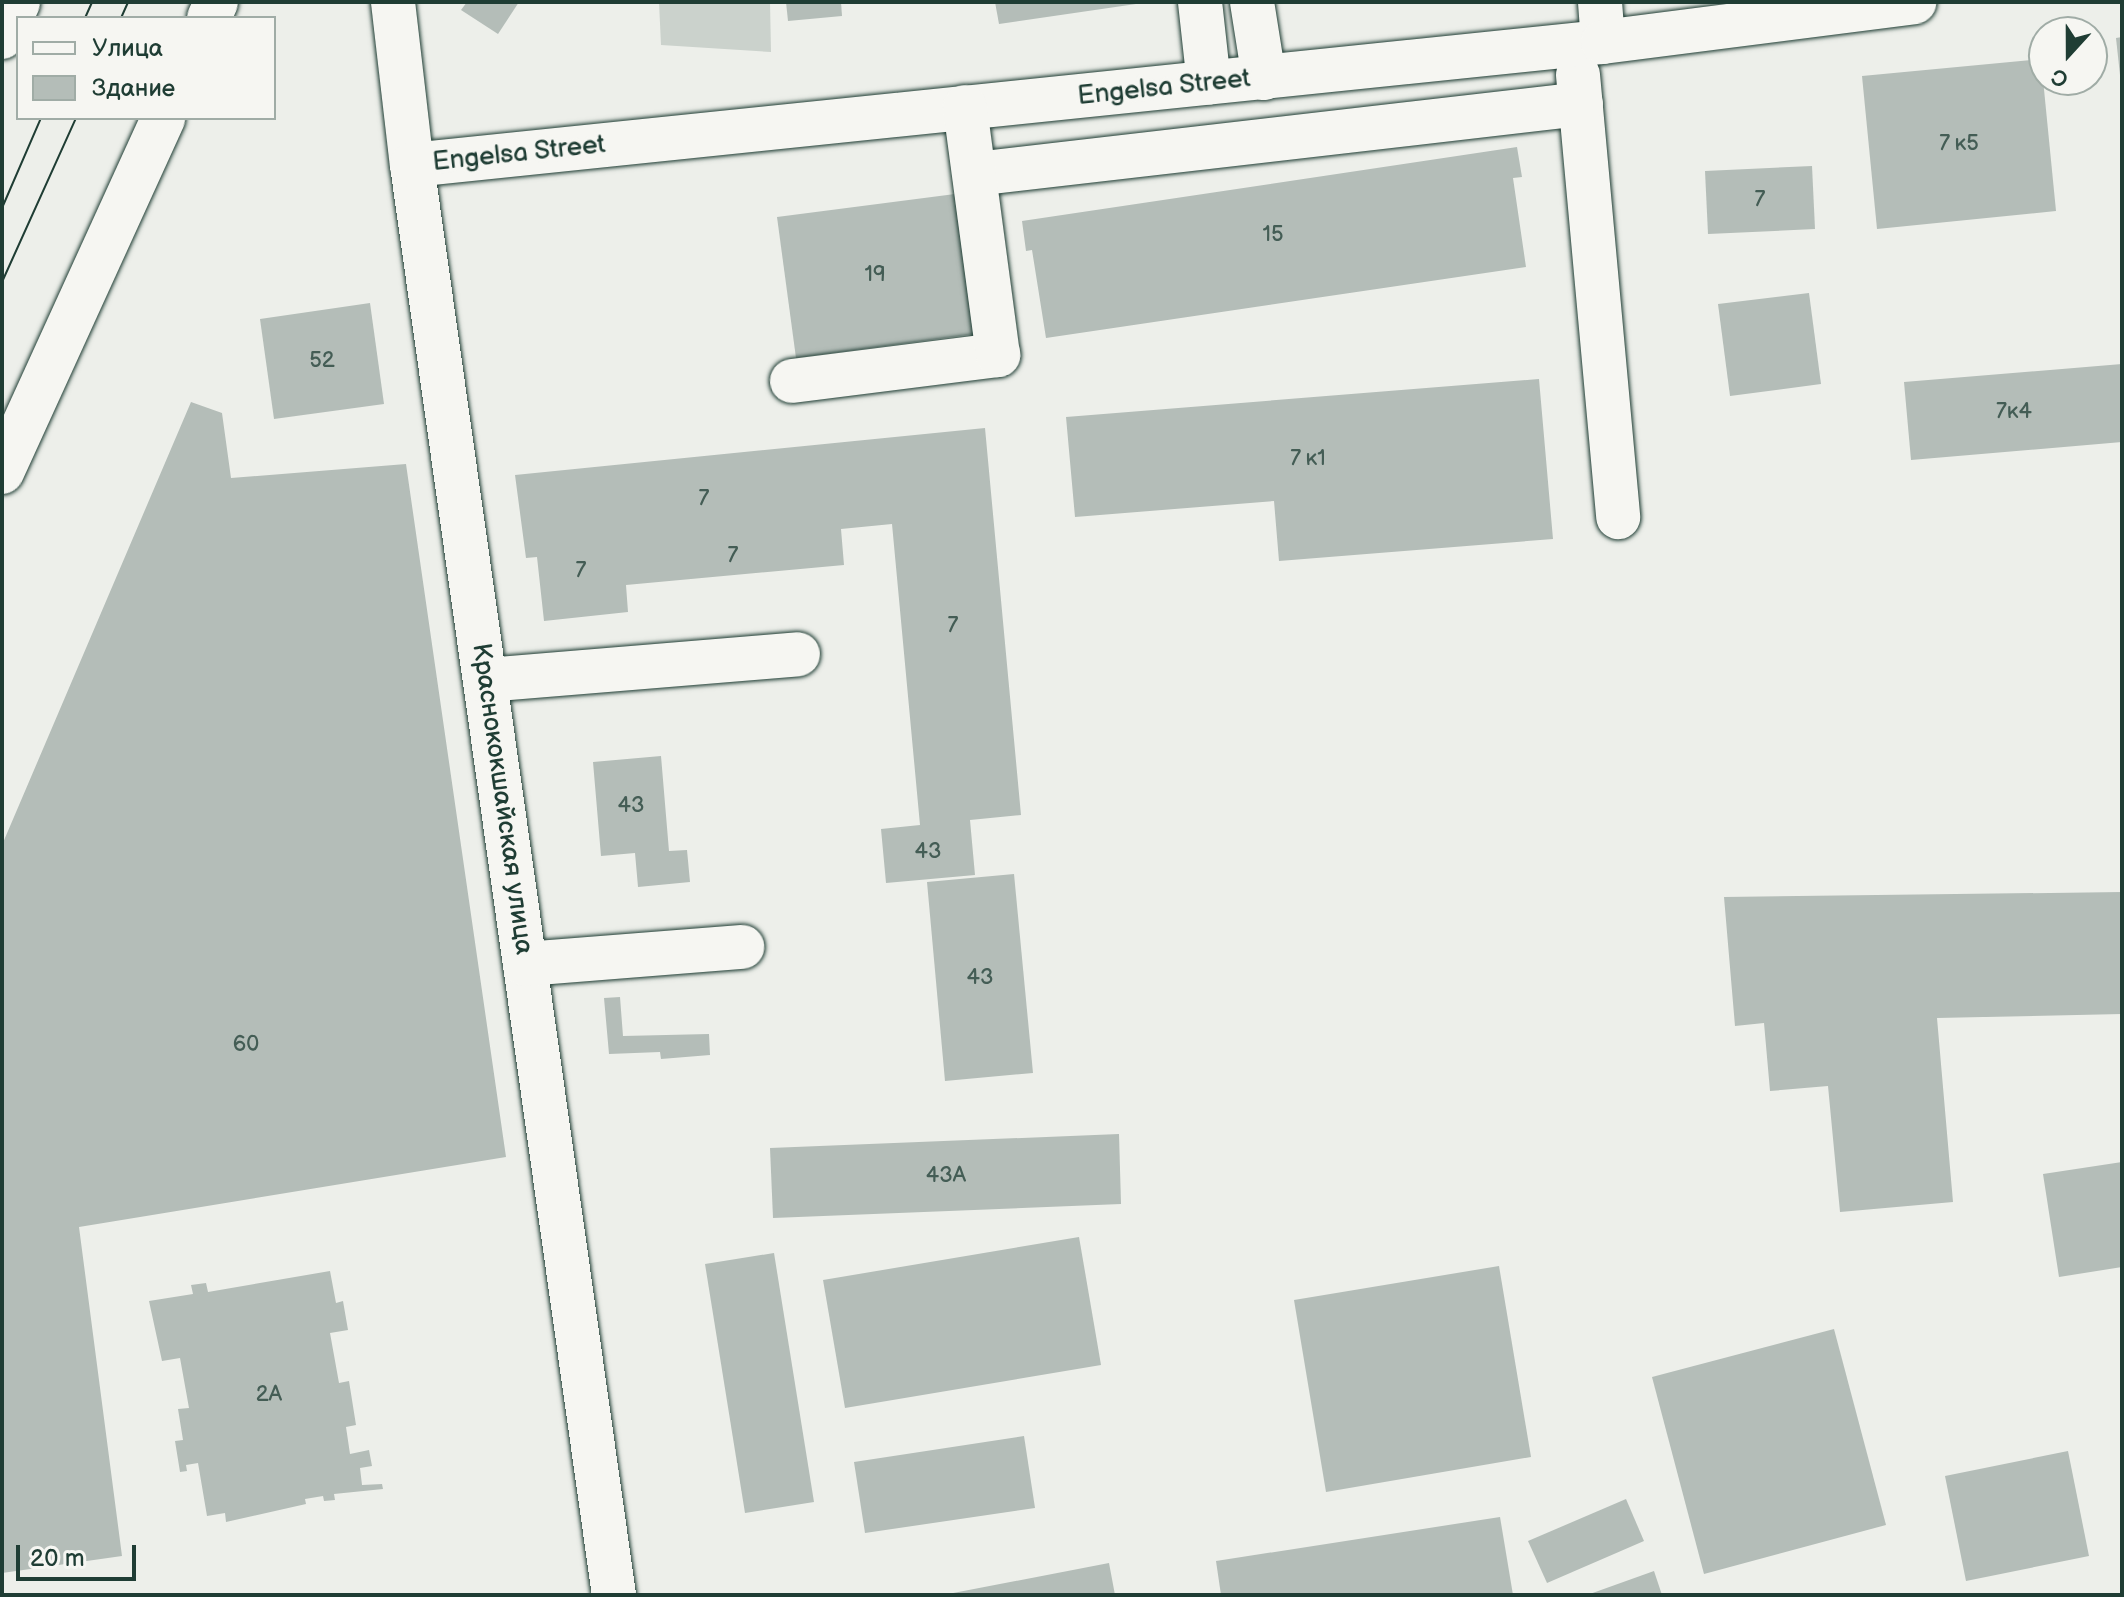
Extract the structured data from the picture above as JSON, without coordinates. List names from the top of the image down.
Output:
{
  "streets": {
    "street": ["Engelsa Street", "Краснококшайская улица"]
  },
  "crossings": [
    ["Engelsa Street", "Краснококшайская улица"]
  ],
  "house_numbers": [
    "7 к5",
    "7",
    "15",
    "19",
    "52",
    "7к4",
    "7 к1",
    "7",
    "7",
    "7",
    "7",
    "43",
    "43",
    "43",
    "60",
    "43А",
    "2А"
  ],
  "legend": ["Улица", "Здание"],
  "scale_bar": "20 m",
  "north": "bottom"
}
